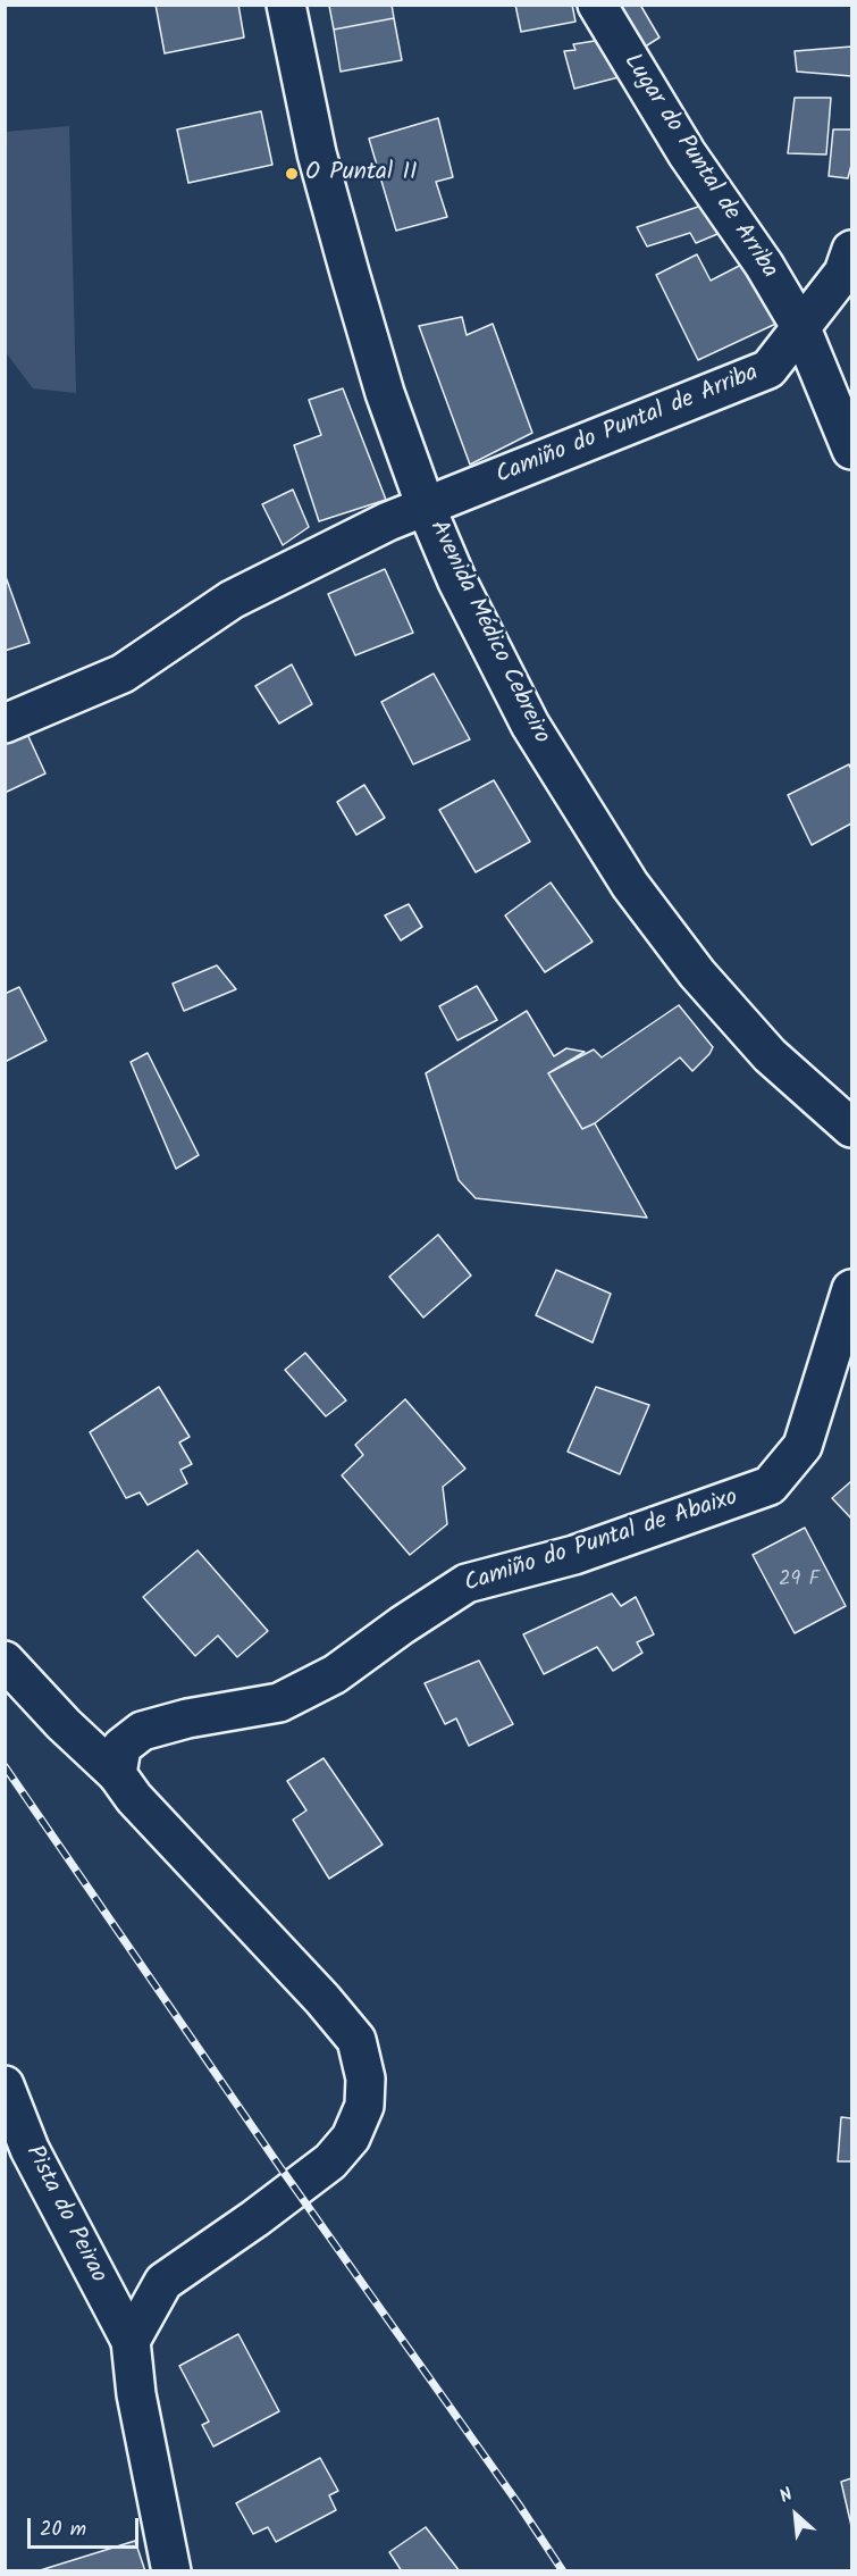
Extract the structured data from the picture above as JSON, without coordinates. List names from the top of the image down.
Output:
{
  "streets": {
    "street": [
      "Lugar do Puntal de Arriba",
      "Camiño do Puntal de Arriba",
      "Avenida Médico Cebreiro",
      "Camiño do Puntal de Abaixo",
      "Pista do Peirao"
    ]
  },
  "crossings": [
    ["Lugar do Puntal de Arriba", "Camiño do Puntal de Arriba"],
    ["Camiño do Puntal de Arriba", "Avenida Médico Cebreiro"]
  ],
  "places": ["O Puntal II"],
  "house_numbers": ["29 F"],
  "scale_bar": "20 m",
  "north": "top left"
}
